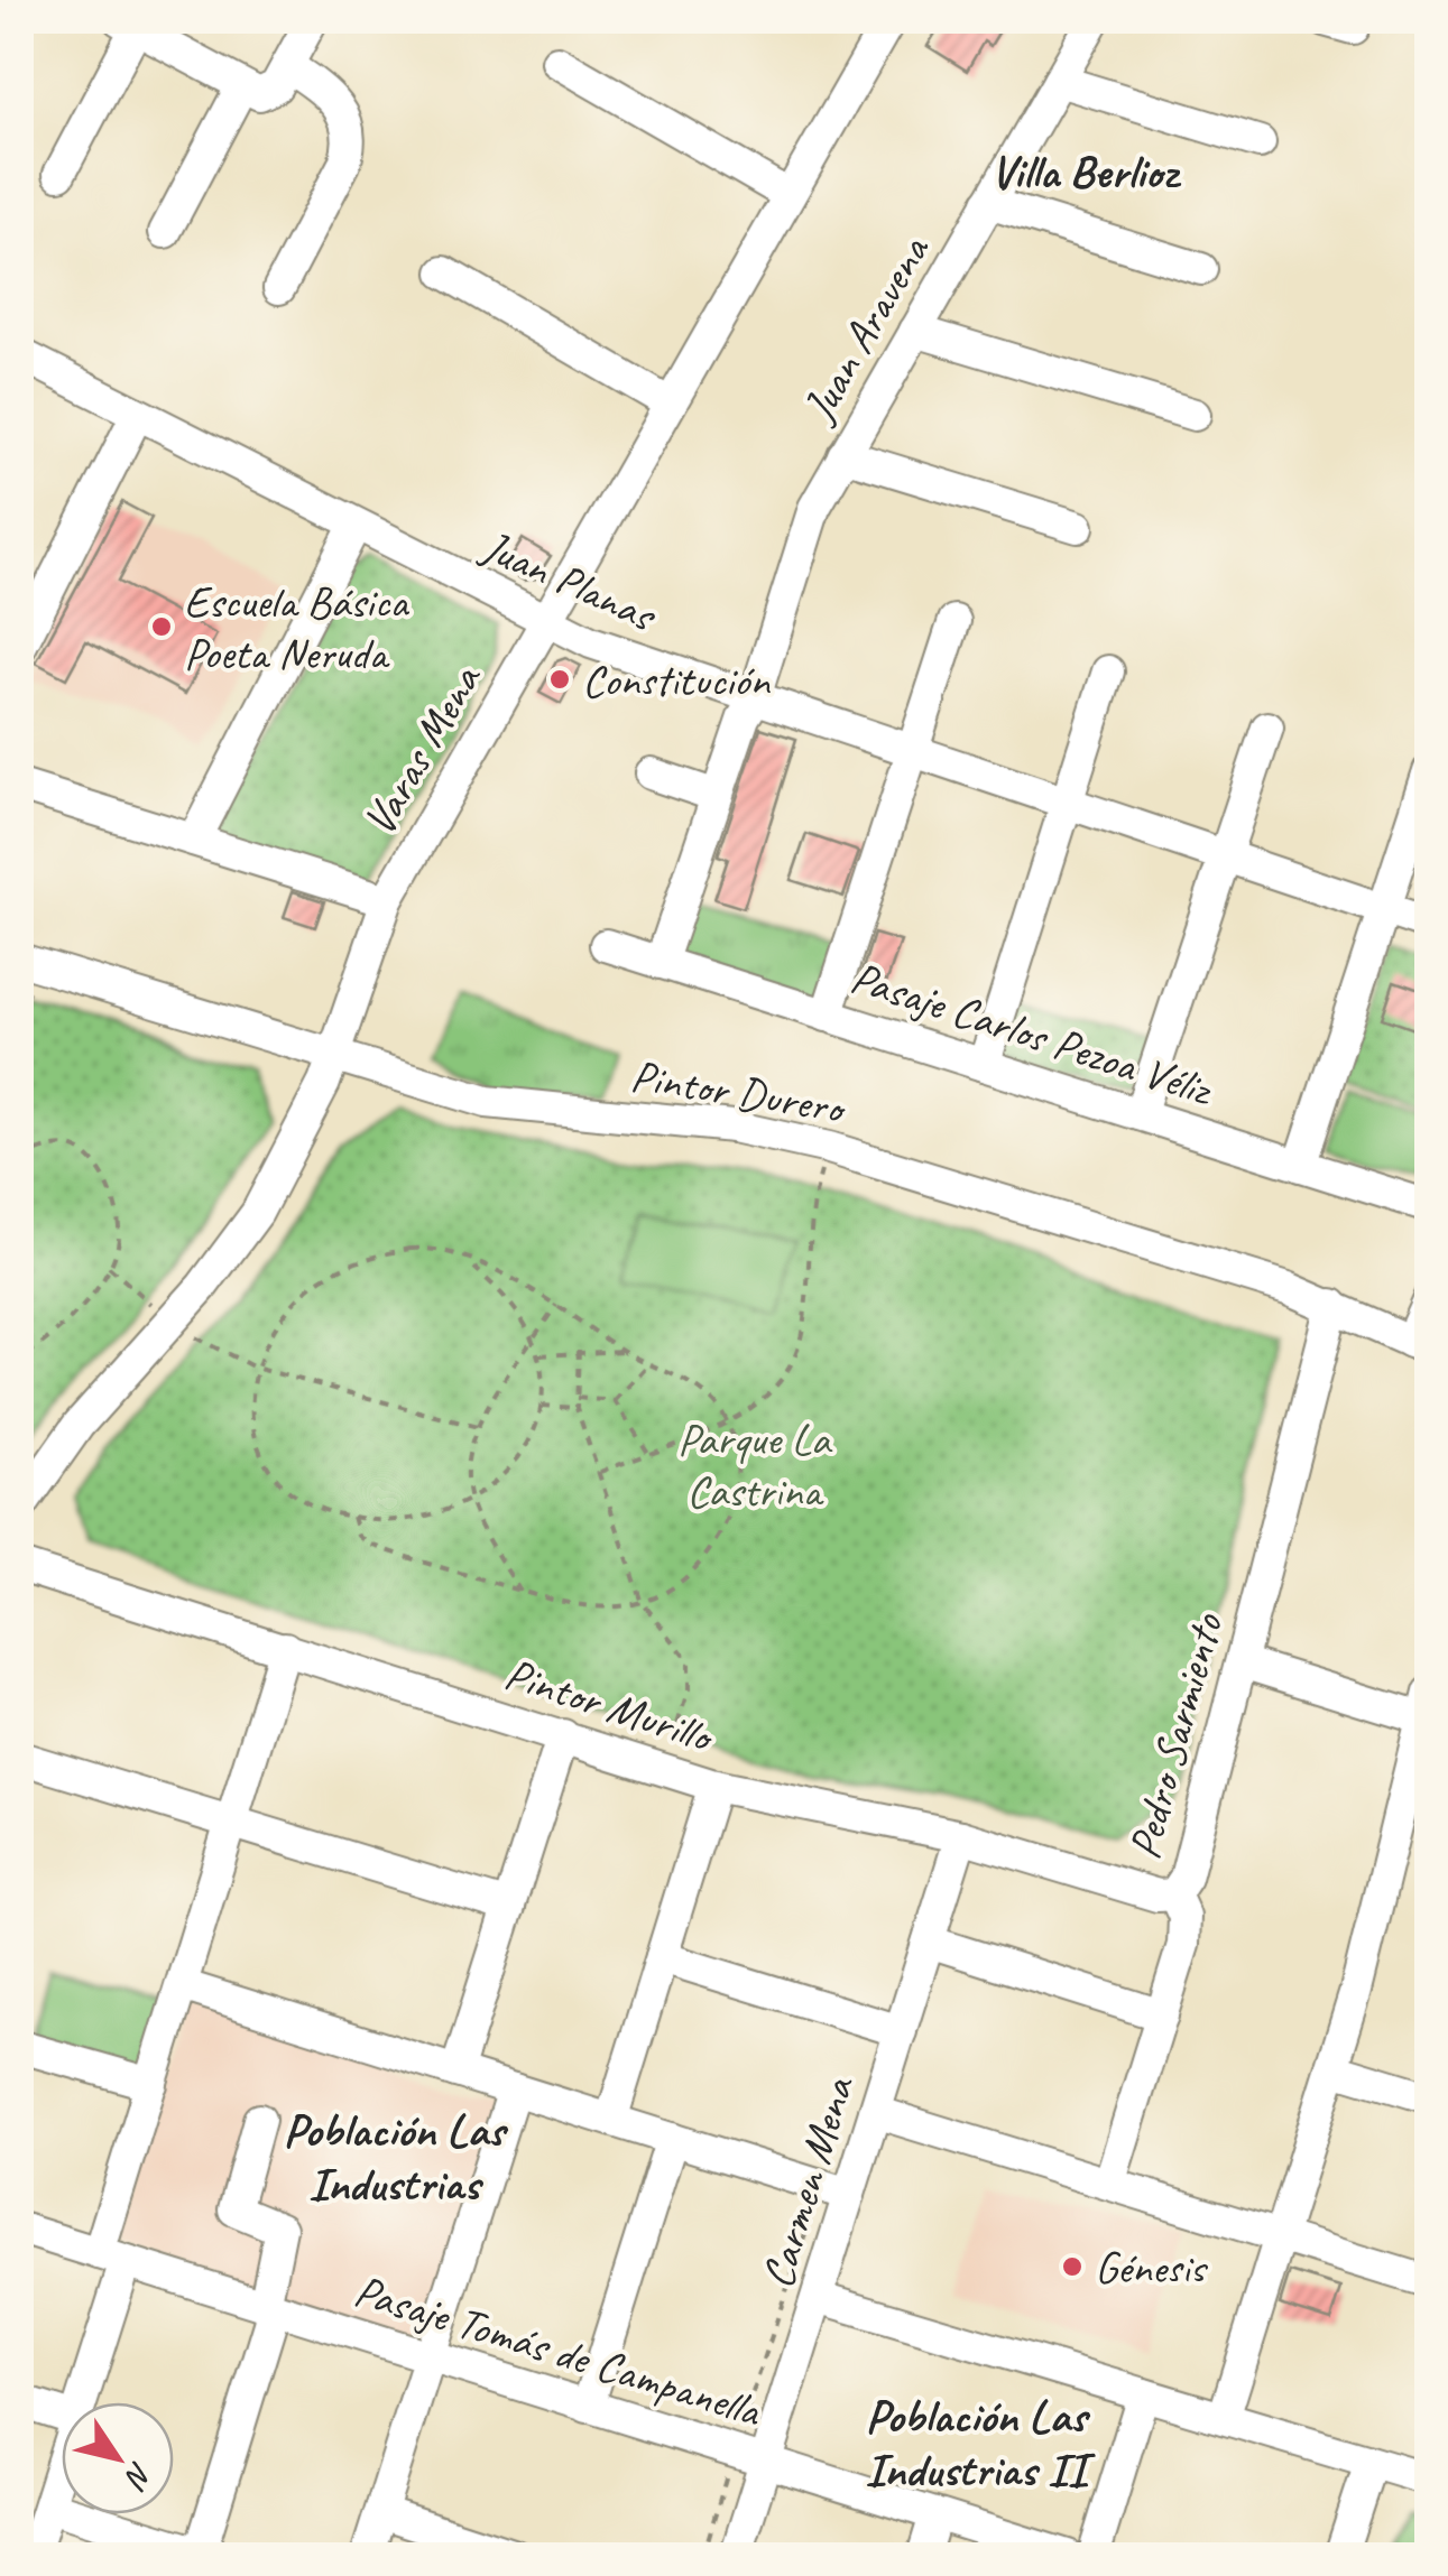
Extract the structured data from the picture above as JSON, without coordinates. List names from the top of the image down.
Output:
{
  "streets": {
    "street": [
      "Juan Aravena",
      "Juan Planas",
      "Varas Mena",
      "Pasaje Carlos Pezoa Véliz",
      "Pintor Durero",
      "Pintor Murillo",
      "Pedro Sarmiento",
      "Carmen Mena",
      "Pasaje Tomás de Campanella"
    ]
  },
  "crossings": [
    ["Juan Aravena", "Juan Planas"],
    ["Juan Aravena", "Pasaje Carlos Pezoa Véliz"],
    ["Juan Planas", "Varas Mena"],
    ["Varas Mena", "Pintor Durero"],
    ["Pintor Durero", "Pedro Sarmiento"],
    ["Pintor Murillo", "Pedro Sarmiento"],
    ["Pintor Murillo", "Carmen Mena"],
    ["Carmen Mena", "Pasaje Tomás de Campanella"]
  ],
  "districts": ["Villa Berlioz", "Población Las Industrias", "Población Las Industrias II"],
  "parks": ["Parque La Castrina"],
  "places": ["Escuela Básica Poeta Neruda", "Constitución", "Génesis"],
  "north": "bottom right"
}
